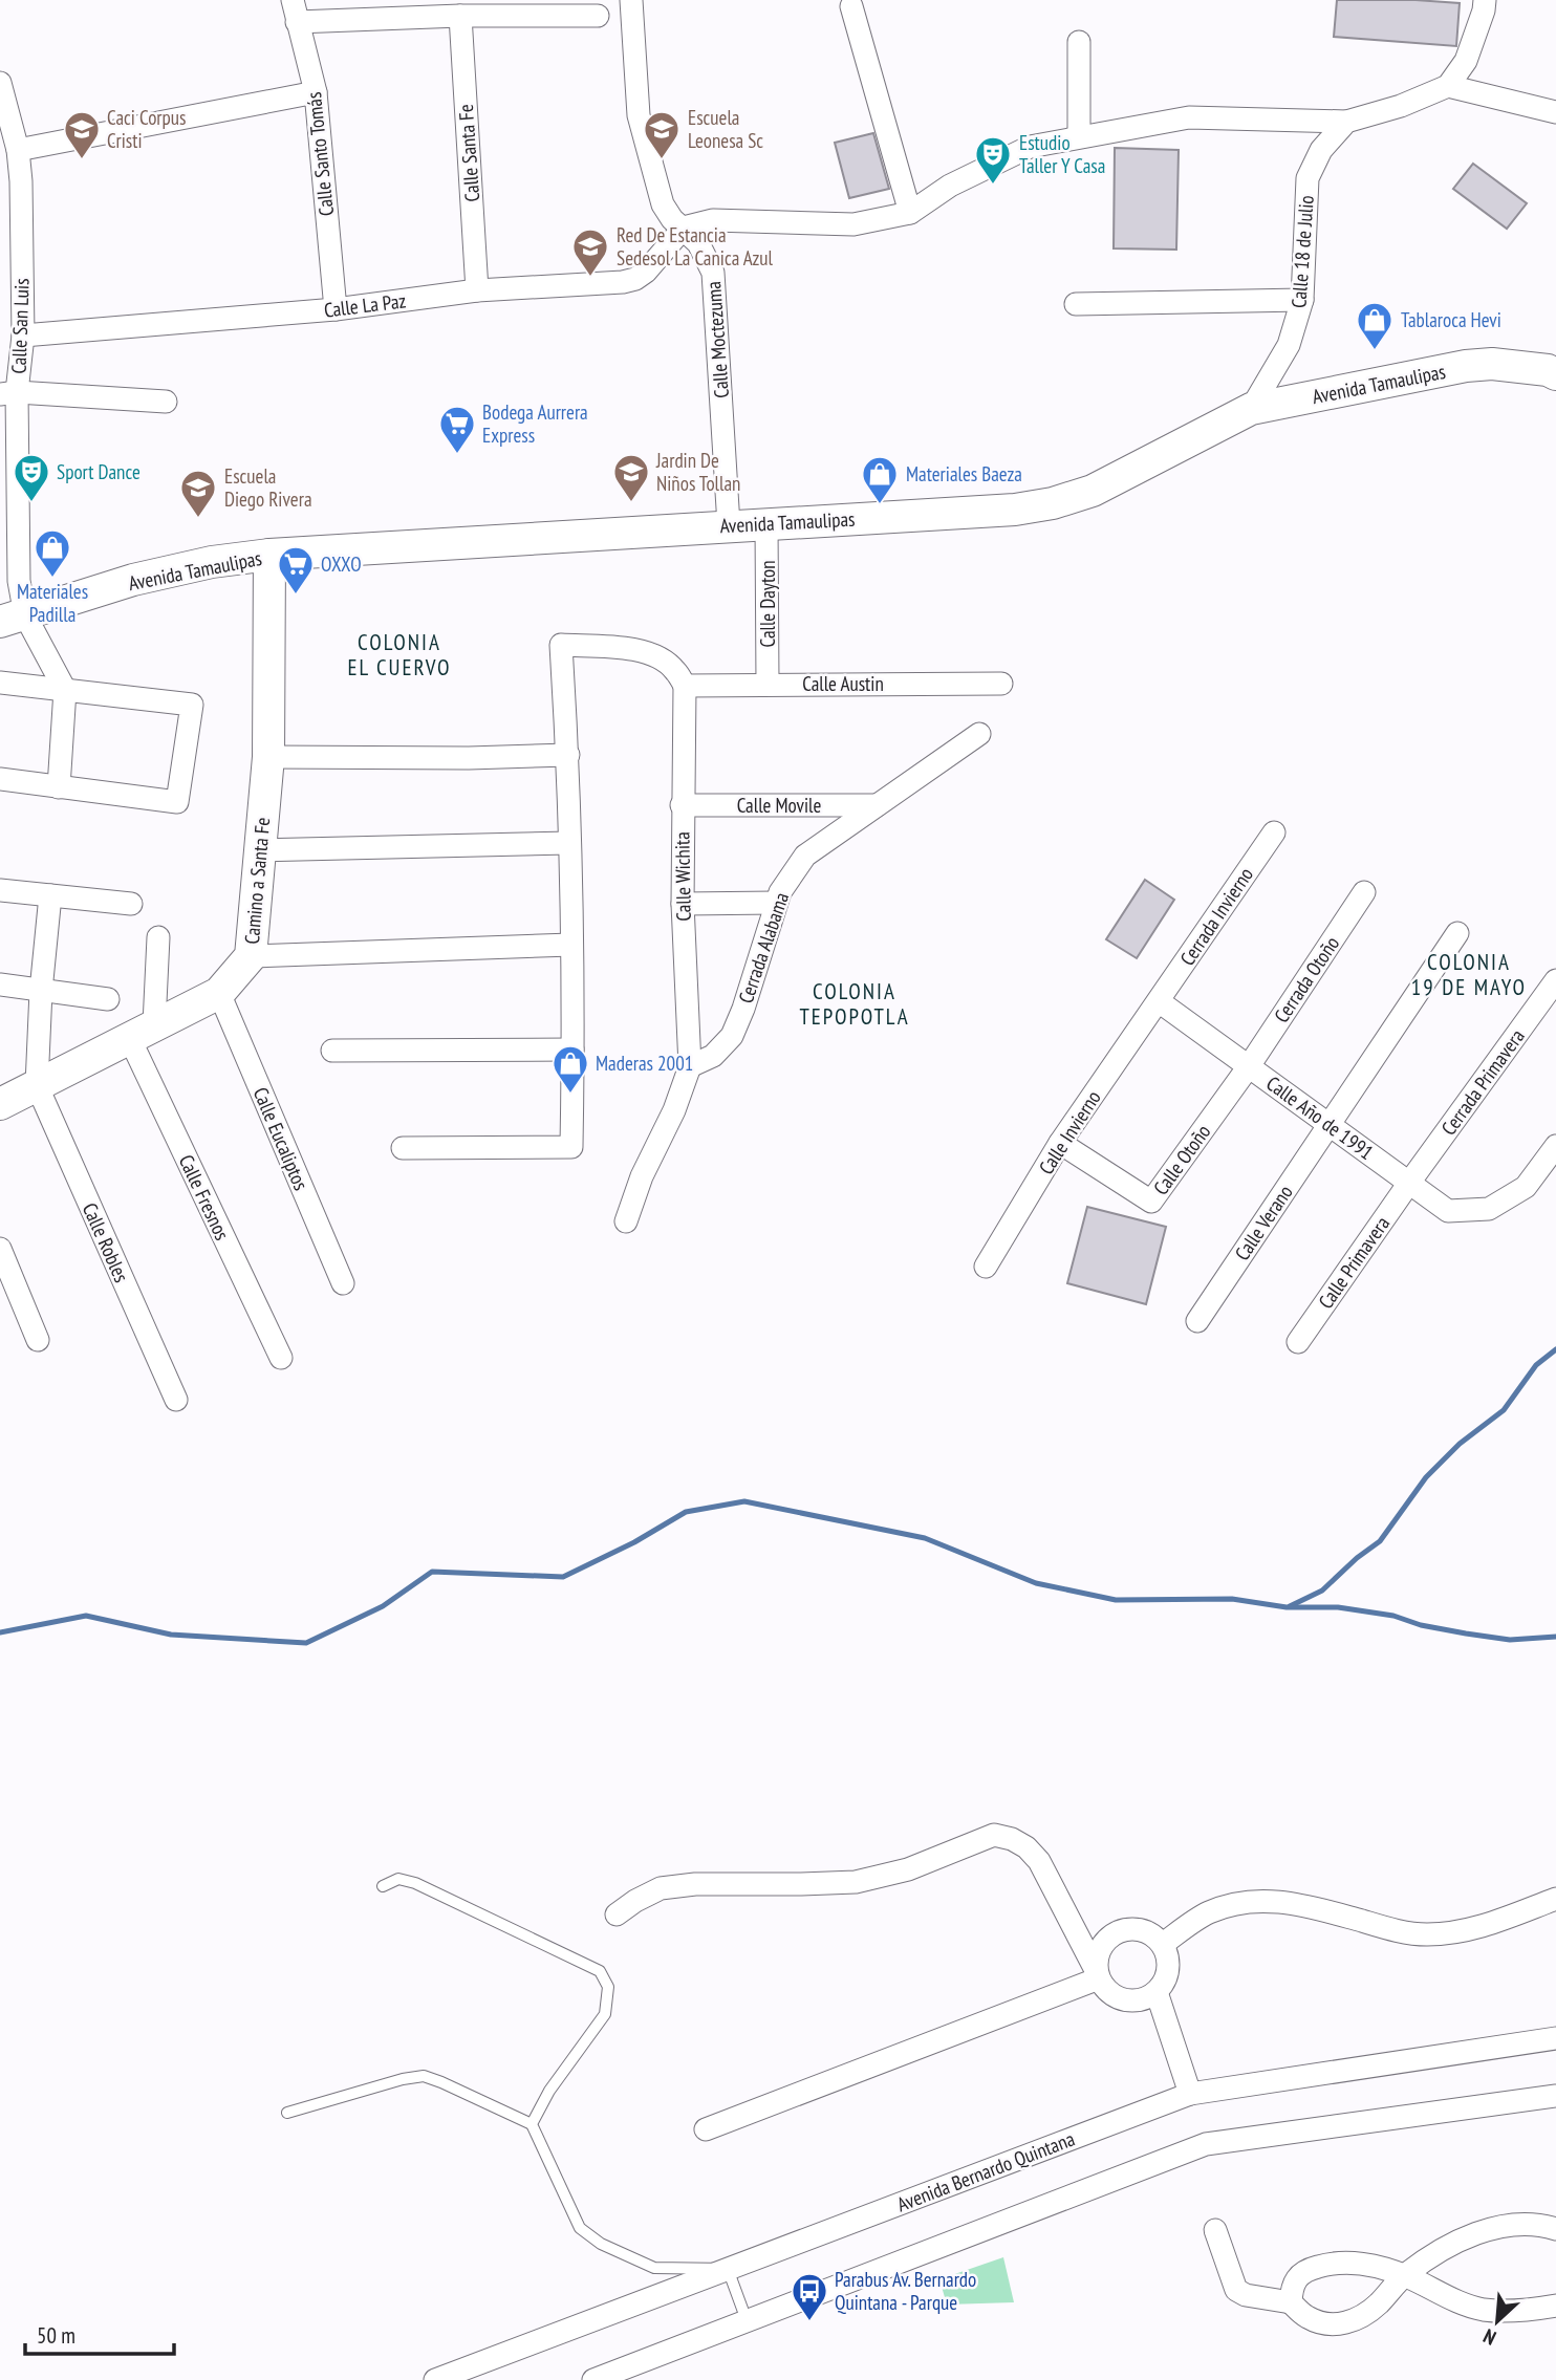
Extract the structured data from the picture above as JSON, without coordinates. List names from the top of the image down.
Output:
{
  "streets": {
    "street": [
      "Calle Santa Fe",
      "Calle Santo Tomás",
      "Calle 18 de Julio",
      "Calle La Paz",
      "Calle San Luis",
      "Calle Moctezuma",
      "Avenida Tamaulipas",
      "Calle Dayton",
      "Calle Austin",
      "Calle Movile",
      "Calle Wichita",
      "Camino a Santa Fe",
      "Cerrada Invierno",
      "Cerrada Alabama",
      "Cerrada Otoño",
      "Cerrada Primavera",
      "Calle Año de 1991",
      "Calle Invierno",
      "Calle Eucaliptos",
      "Calle Otoño",
      "Calle Fresnos",
      "Calle Verano",
      "Calle Robles",
      "Calle Primavera",
      "Avenida Bernardo Quintana"
    ]
  },
  "crossings": [
    ["Calle Santa Fe", "Calle La Paz"],
    ["Calle Santo Tomás", "Calle La Paz"],
    ["Calle 18 de Julio", "Avenida Tamaulipas"],
    ["Calle La Paz", "Calle San Luis"],
    ["Calle La Paz", "Calle Moctezuma"],
    ["Calle San Luis", "Avenida Tamaulipas"],
    ["Calle Moctezuma", "Avenida Tamaulipas"],
    ["Avenida Tamaulipas", "Calle Dayton"],
    ["Avenida Tamaulipas", "Camino a Santa Fe"],
    ["Calle Dayton", "Calle Austin"],
    ["Calle Austin", "Calle Wichita"],
    ["Calle Movile", "Calle Wichita"],
    ["Calle Movile", "Cerrada Alabama"],
    ["Calle Wichita", "Cerrada Alabama"],
    ["Camino a Santa Fe", "Calle Eucaliptos"],
    ["Camino a Santa Fe", "Calle Fresnos"],
    ["Camino a Santa Fe", "Calle Robles"],
    ["Cerrada Invierno", "Calle Año de 1991"],
    ["Cerrada Invierno", "Calle Invierno"],
    ["Cerrada Otoño", "Calle Año de 1991"],
    ["Cerrada Otoño", "Calle Otoño"],
    ["Cerrada Primavera", "Calle Año de 1991"],
    ["Cerrada Primavera", "Calle Primavera"],
    ["Calle Año de 1991", "Calle Invierno"],
    ["Calle Año de 1991", "Calle Otoño"],
    ["Calle Año de 1991", "Calle Verano"],
    ["Calle Año de 1991", "Calle Primavera"],
    ["Calle Invierno", "Calle Otoño"]
  ],
  "districts": ["COLONIA EL CUERVO", "COLONIA 19 DE MAYO", "COLONIA TEPOPOTLA"],
  "places": {
    "school or university": [
      "Caci Corpus Cristi",
      "Escuela Leonesa Sc",
      "Red De Estancia Sedesol La Canica Azul",
      "Jardin De Niños Tollan",
      "Escuela Diego Rivera"
    ],
    "theatre": ["Estudio Taller Y Casa", "Sport Dance"],
    "shop": [
      "Tablaroca Hevi",
      "Materiales Baeza",
      "Materiales Padilla",
      "Maderas 2001"
    ],
    "supermarket": ["Bodega Aurrera Express", "OXXO"],
    "bus stop": ["Parabus Av. Bernardo Quintana - Parque"]
  },
  "scale_bar": "50 m",
  "north": "bottom left"
}
